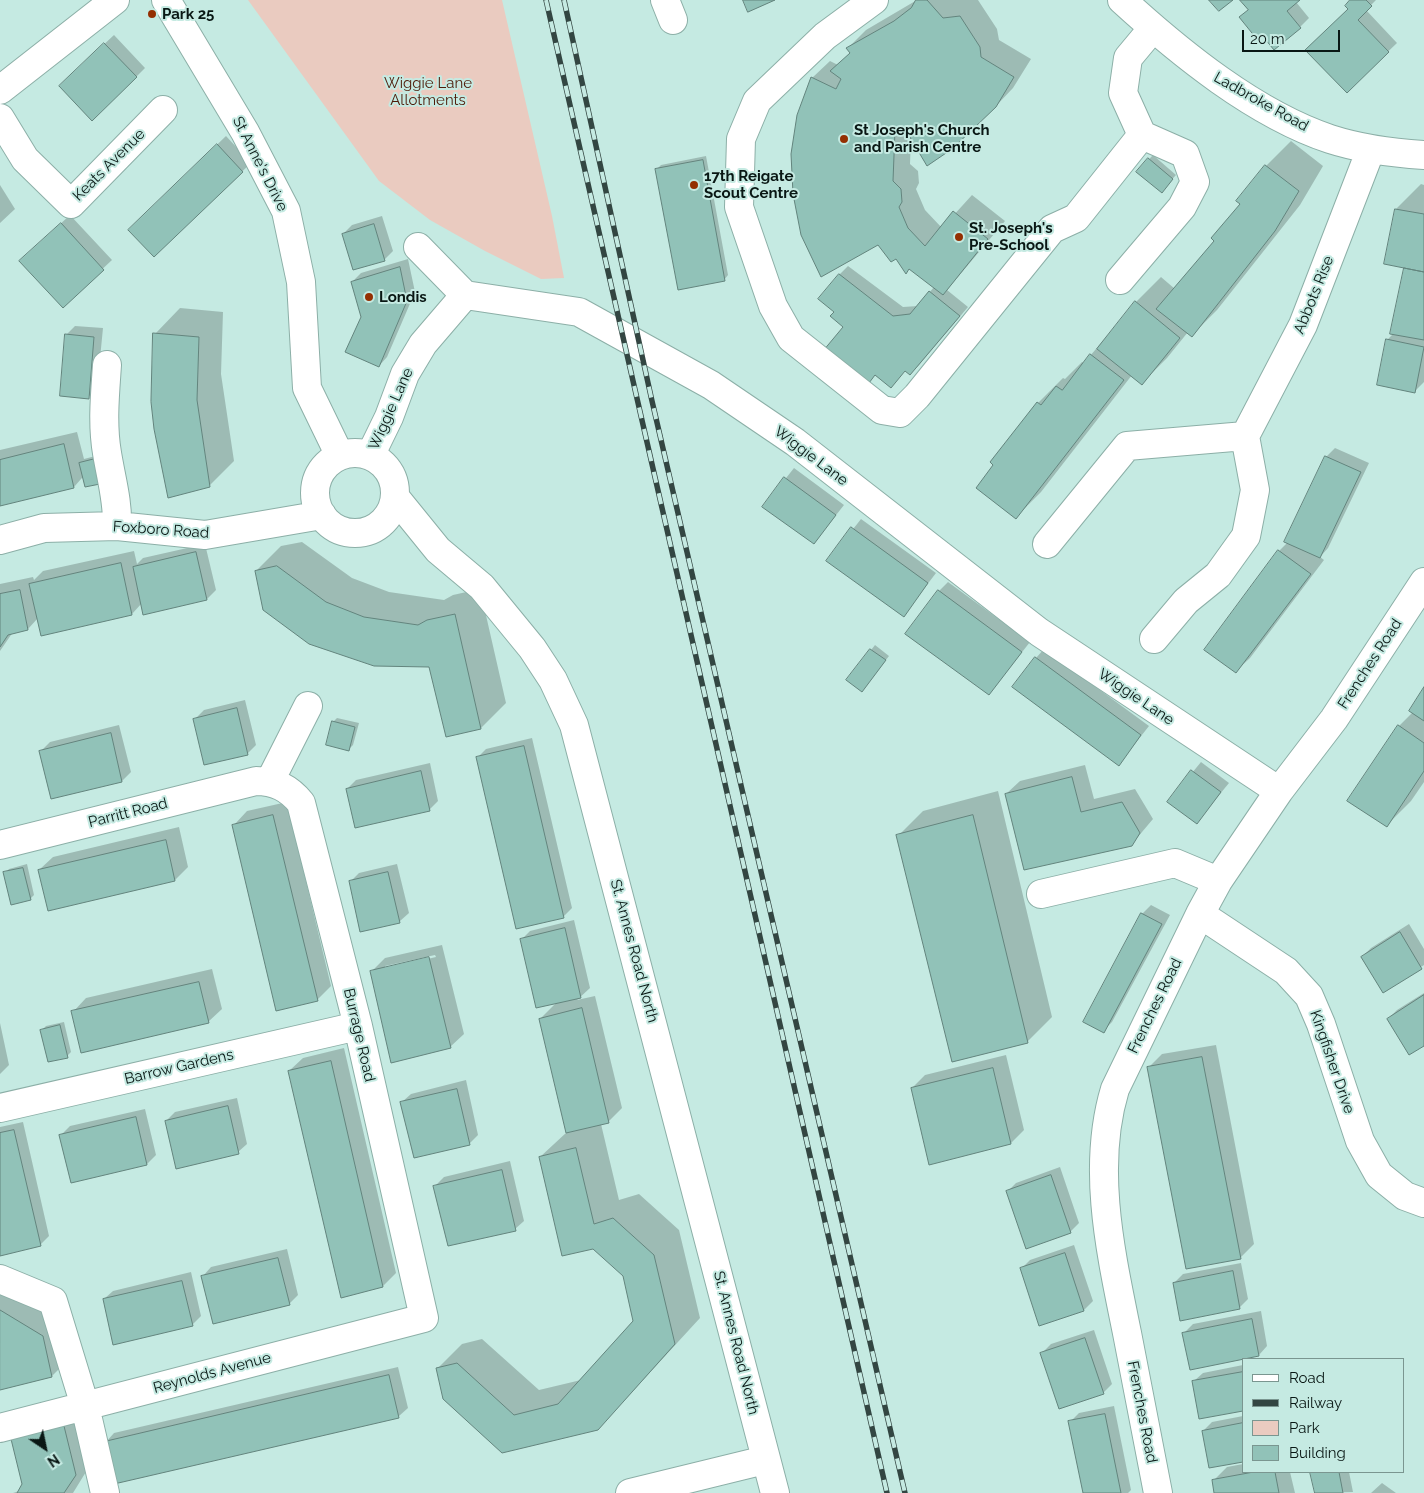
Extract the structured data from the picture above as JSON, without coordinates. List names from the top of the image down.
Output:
{
  "streets": {
    "street": [
      "Ladbroke Road",
      "St Anne's Drive",
      "Keats Avenue",
      "Abbots Rise",
      "Wiggie Lane",
      "Foxboro Road",
      "Frenches Road",
      "Parritt Road",
      "St. Annes Road North",
      "Burrage Road",
      "Kingfisher Drive",
      "Barrow Gardens",
      "Reynolds Avenue"
    ]
  },
  "crossings": [
    ["Ladbroke Road", "Abbots Rise"],
    ["St Anne's Drive", "Wiggie Lane"],
    ["St Anne's Drive", "Foxboro Road"],
    ["St Anne's Drive", "St. Annes Road North"],
    ["Wiggie Lane", "Foxboro Road"],
    ["Wiggie Lane", "Frenches Road"],
    ["Wiggie Lane", "St. Annes Road North"],
    ["Foxboro Road", "St. Annes Road North"],
    ["Frenches Road", "Kingfisher Drive"],
    ["Parritt Road", "Burrage Road"],
    ["Burrage Road", "Barrow Gardens"],
    ["Burrage Road", "Reynolds Avenue"]
  ],
  "parks": ["Wiggie Lane Allotments"],
  "places": [
    "Park 25",
    "St Joseph's Church and Parish Centre",
    "17th Reigate Scout Centre",
    "St. Joseph's Pre-School",
    "Londis"
  ],
  "legend": [
    "Road",
    "Railway",
    "Park",
    "Building"
  ],
  "scale_bar": "20 m",
  "north": "bottom right"
}
